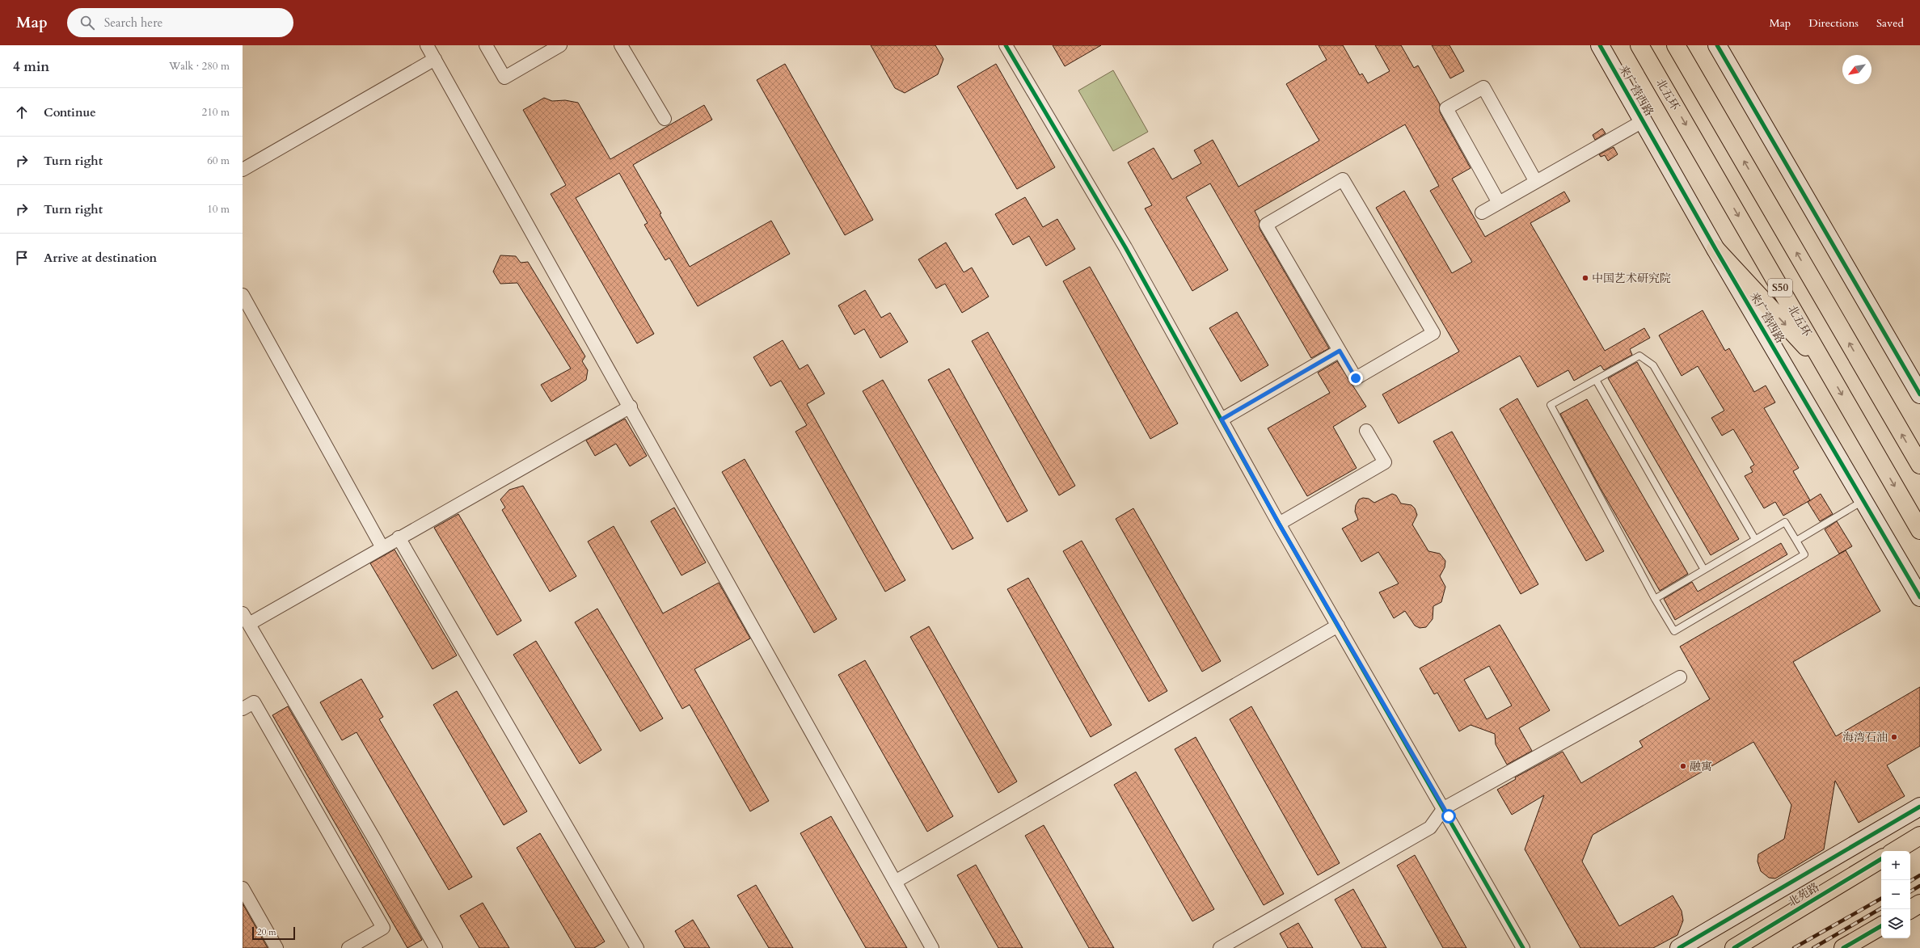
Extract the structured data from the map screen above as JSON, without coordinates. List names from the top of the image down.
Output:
{
  "streets": {
    "main road": ["北五环", "S50", "北苑路"],
    "street": ["来广营西路"]
  },
  "places": ["中国艺术研究院", "海湾石油", "融寓"],
  "scale_bar": "20 m",
  "north": "bottom left",
  "page": {
    "header": "Map",
    "search": "Search here",
    "nav": ["Map", "Directions", "Saved"],
    "heading": ["4 min", "Walk · 280 m"],
    "list": [
      ["Continue", "210 m"],
      ["Turn right", "60 m"],
      ["Turn right", "10 m"],
      "Arrive at destination"
    ],
    "map_buttons": ["+", "−"],
    "scale": "20 m"
  }
}
